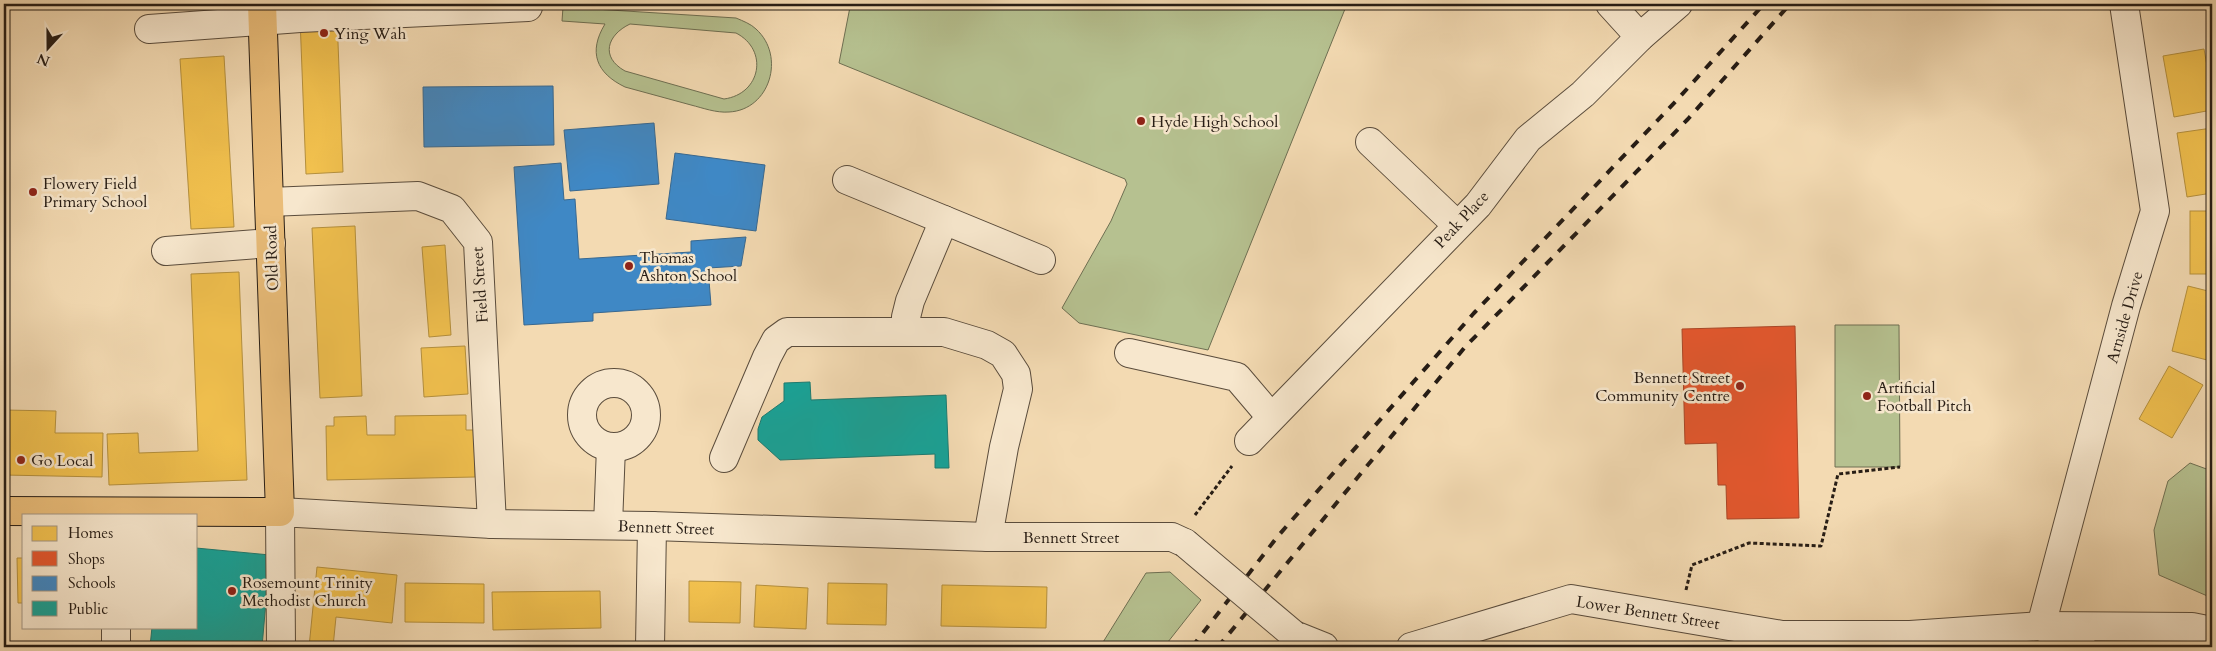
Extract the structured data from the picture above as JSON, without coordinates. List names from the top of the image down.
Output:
{
  "streets": {
    "main road": ["Old Road", "Bennett Street"],
    "street": [
      "Peak Place",
      "Field Street",
      "Arnside Drive",
      "Lower Bennett Street"
    ]
  },
  "crossings": [
    ["Old Road", "Field Street"],
    ["Old Road", "Bennett Street"],
    ["Field Street", "Bennett Street"],
    ["Arnside Drive", "Lower Bennett Street"]
  ],
  "places": [
    "Ying Wah",
    "Hyde High School",
    "Flowery Field Primary School",
    "Thomas Ashton School",
    "Bennett Street Community Centre",
    "Artificial Football Pitch",
    "Go Local",
    "Rosemount Trinity Methodist Church"
  ],
  "legend": [
    "Homes",
    "Shops",
    "Schools",
    "Public"
  ],
  "north": "bottom"
}
